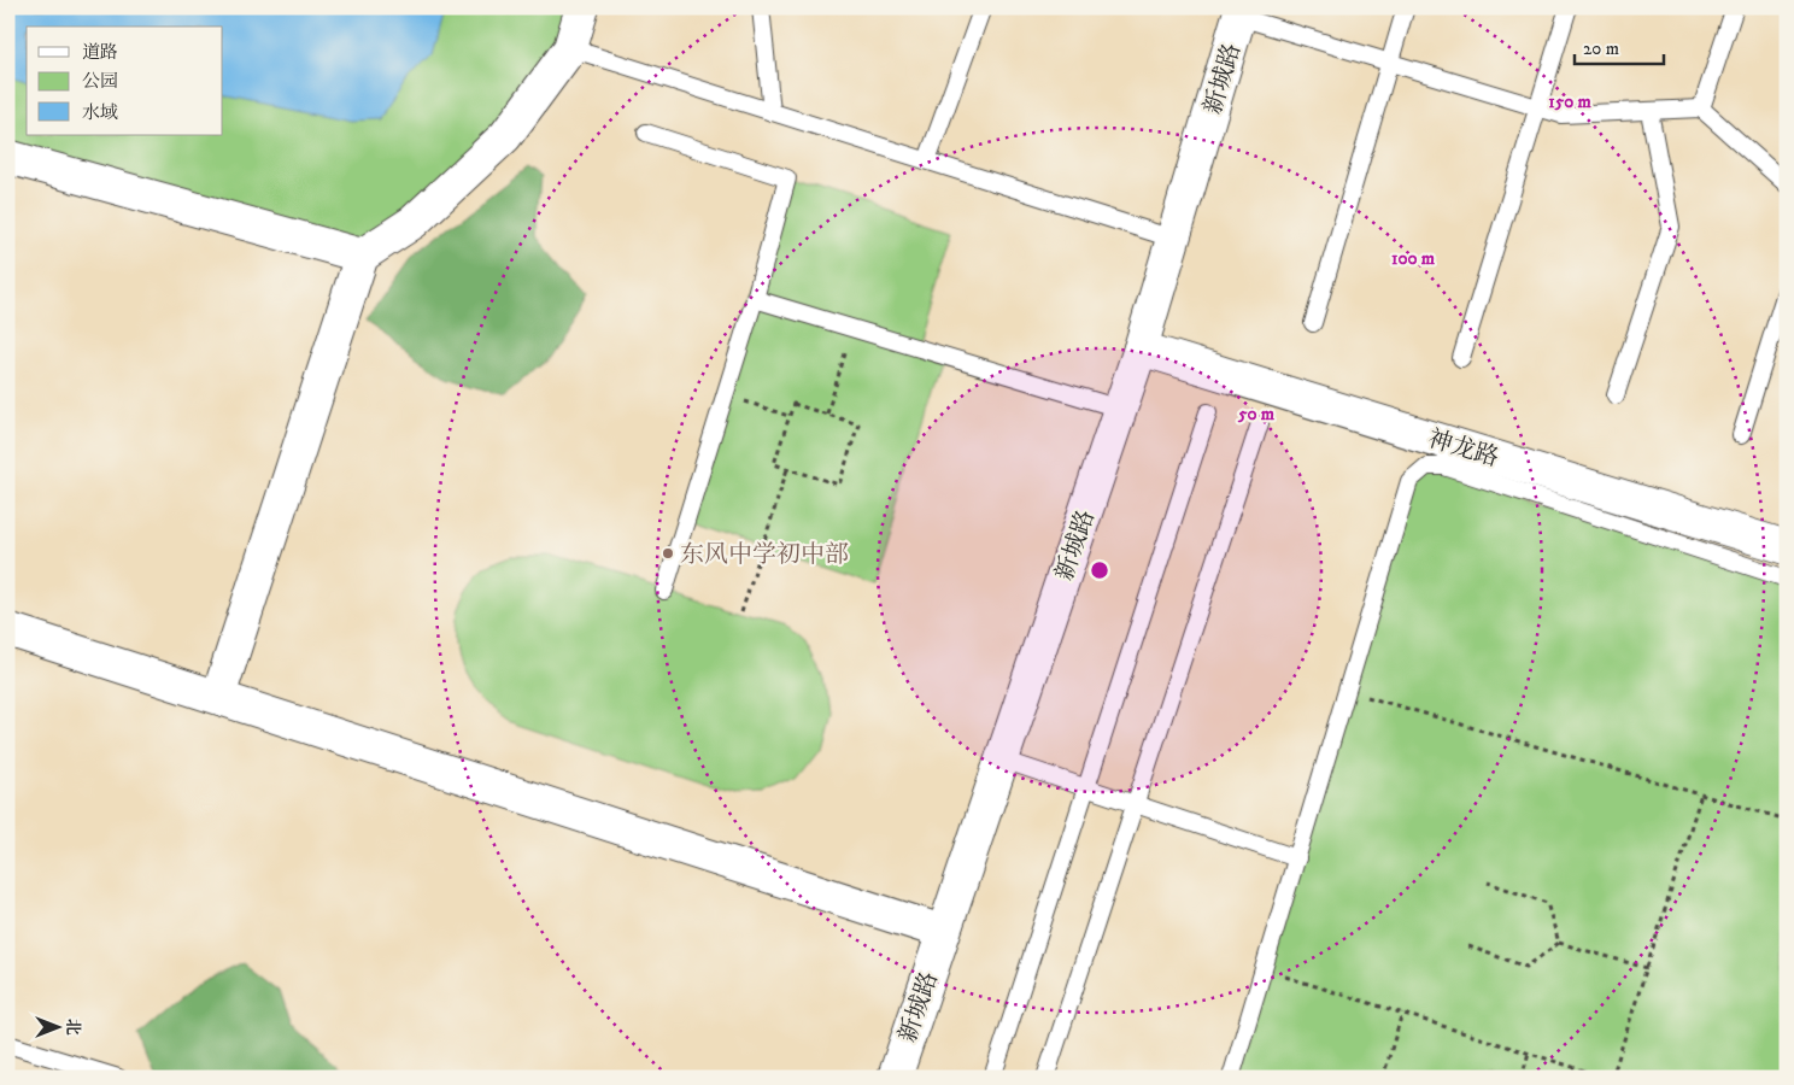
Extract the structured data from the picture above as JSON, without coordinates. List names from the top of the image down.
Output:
{
  "streets": {
    "street": ["新城路", "神龙路"]
  },
  "crossings": [
    ["新城路", "神龙路"]
  ],
  "places": ["东风中学初中部"],
  "legend": ["道路", "公园", "水域"],
  "scale_bar": "20 m",
  "north": "right",
  "rings": ["150 m", "100 m", "50 m"]
}
